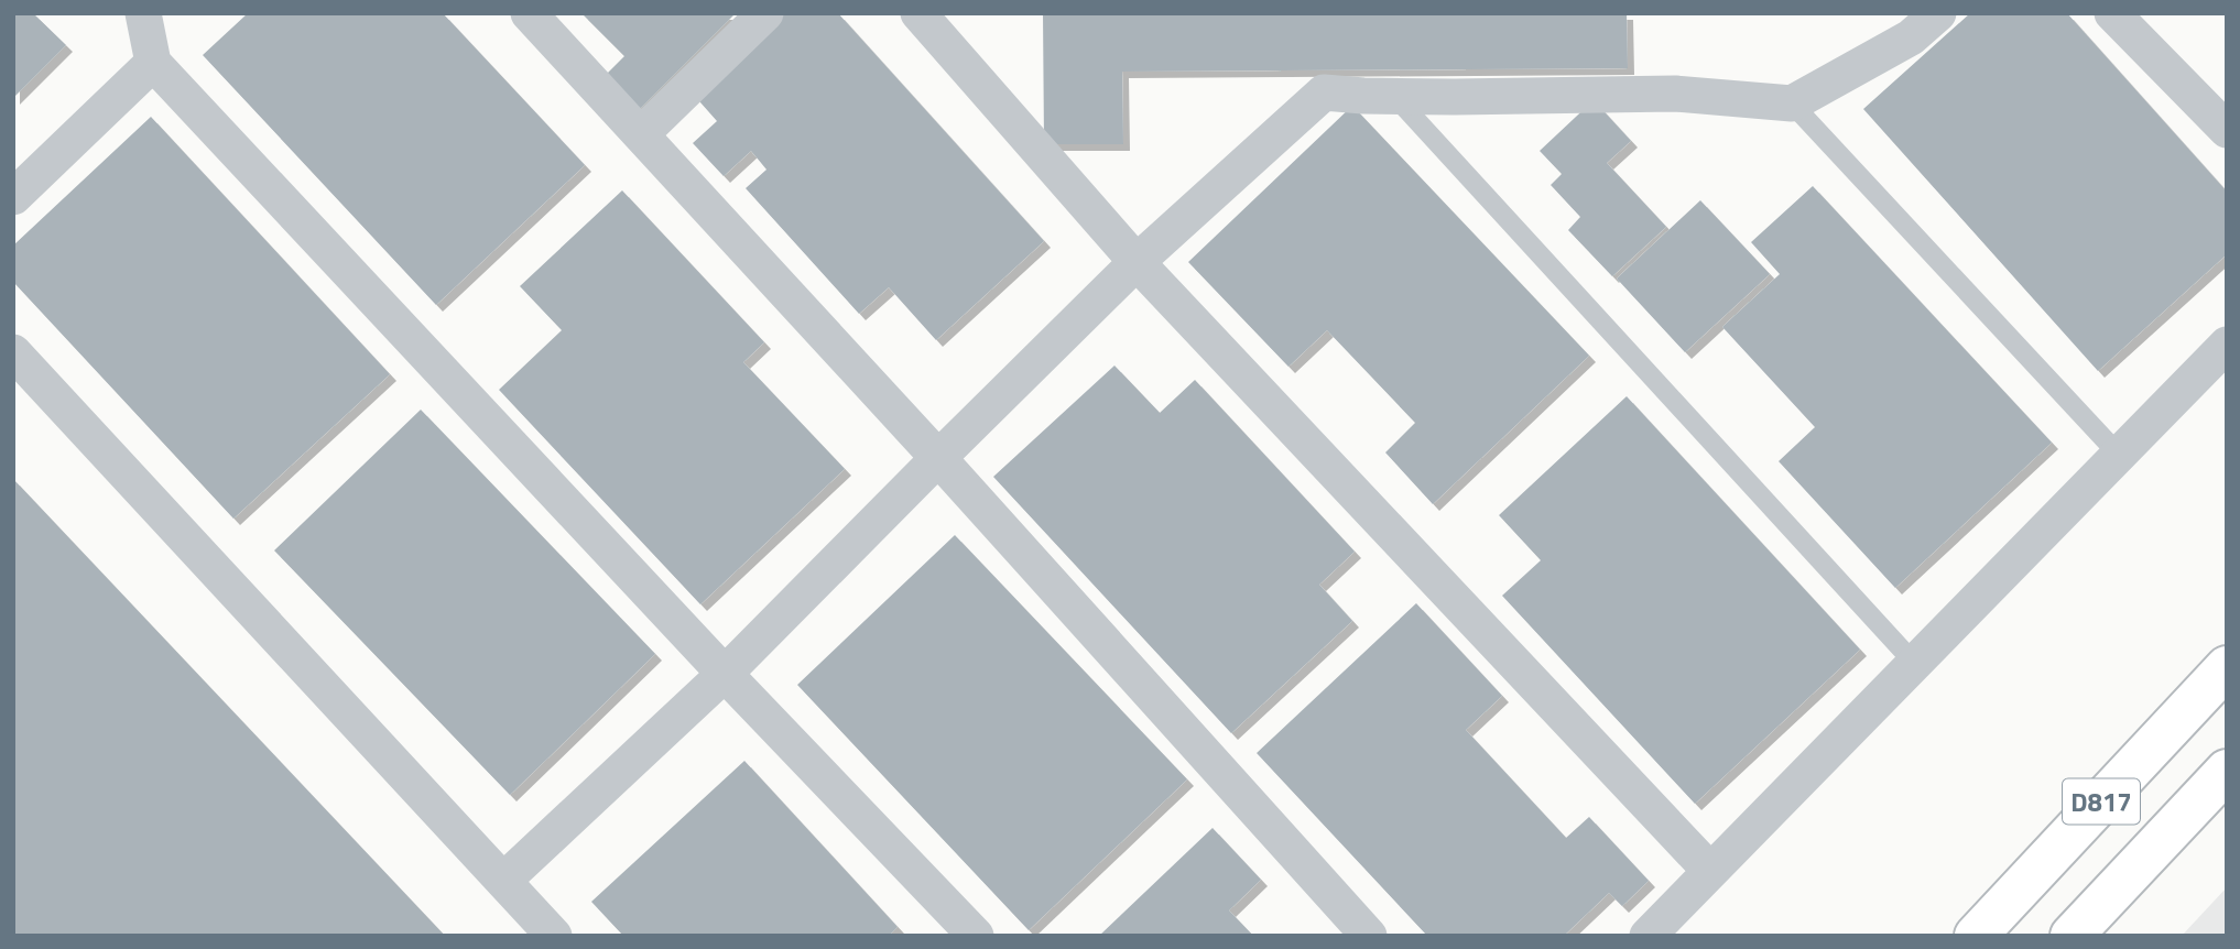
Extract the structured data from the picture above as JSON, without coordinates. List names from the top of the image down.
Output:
{
  "streets": {
    "highway": ["D817"]
  }
}
